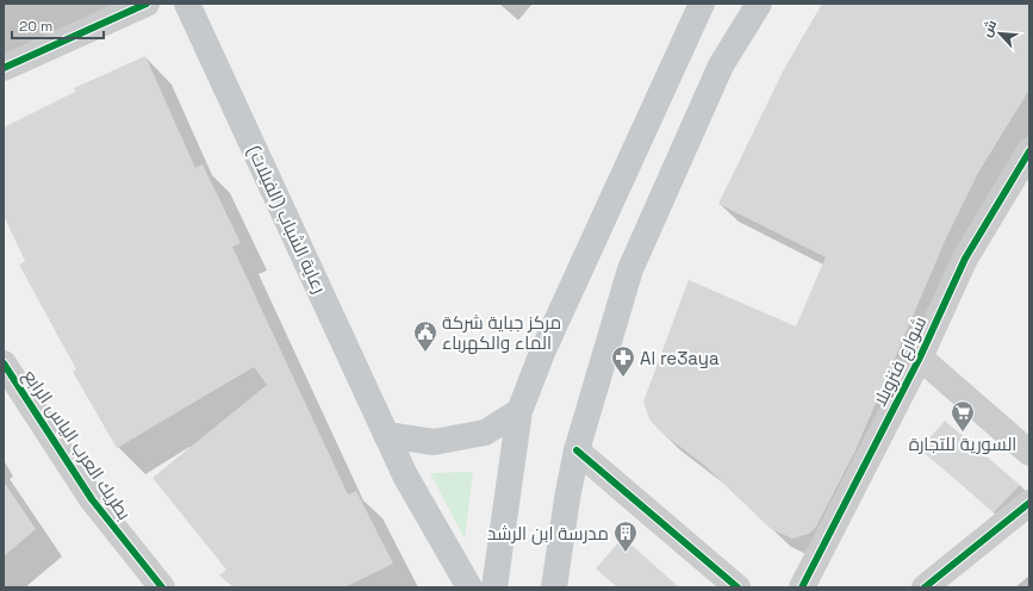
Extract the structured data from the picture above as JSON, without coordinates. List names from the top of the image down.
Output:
{
  "streets": {
    "main road": ["رعاية الشباب (الفيلات)"],
    "street": ["شوارع فنزويلا", "بطريك العرب الياس الرابع"]
  },
  "places": {
    "public building": ["مركز جباية شركة الماء والكهرباء"],
    "pharmacy": ["Al re3aya"],
    "supermarket": ["السورية للتجارة"],
    "building": ["مدرسة ابن الرشد"]
  },
  "scale_bar": "20 m",
  "north": "top left"
}
